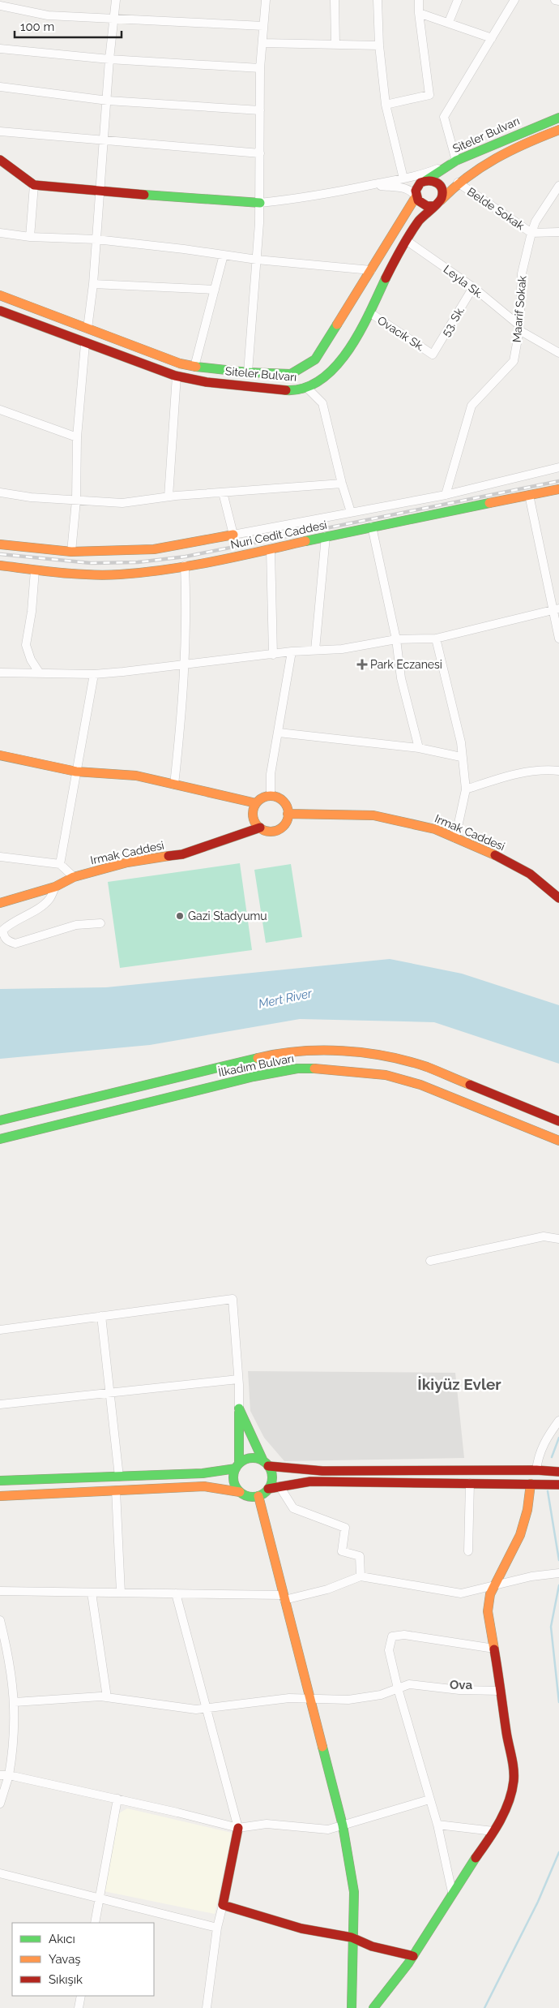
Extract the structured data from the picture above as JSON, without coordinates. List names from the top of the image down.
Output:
{
  "streets": {
    "main road": [
      "Siteler Bulvarı",
      "Nuri Cedit Caddesi",
      "Irmak Caddesi",
      "İlkadım Bulvarı"
    ],
    "street": [
      "Belde Sokak",
      "Leyla Sk.",
      "Maarif Sokak",
      "53. Sk.",
      "Ovacık Sk."
    ]
  },
  "crossings": [
    ["Siteler Bulvarı", "Belde Sokak"],
    ["Siteler Bulvarı", "Leyla Sk."],
    ["Siteler Bulvarı", "Ovacık Sk."],
    ["Belde Sokak", "Maarif Sokak"],
    ["Leyla Sk.", "Maarif Sokak"],
    ["Leyla Sk.", "53. Sk."],
    ["53. Sk.", "Ovacık Sk."]
  ],
  "districts": ["İkiyüz Evler", "Ova"],
  "water": ["Mert River"],
  "places": {
    "health": ["Park Eczanesi"],
    "other": ["Gazi Stadyumu"]
  },
  "legend": ["Akıcı", "Yavaş", "Sıkışık"],
  "scale_bar": "100 m"
}
